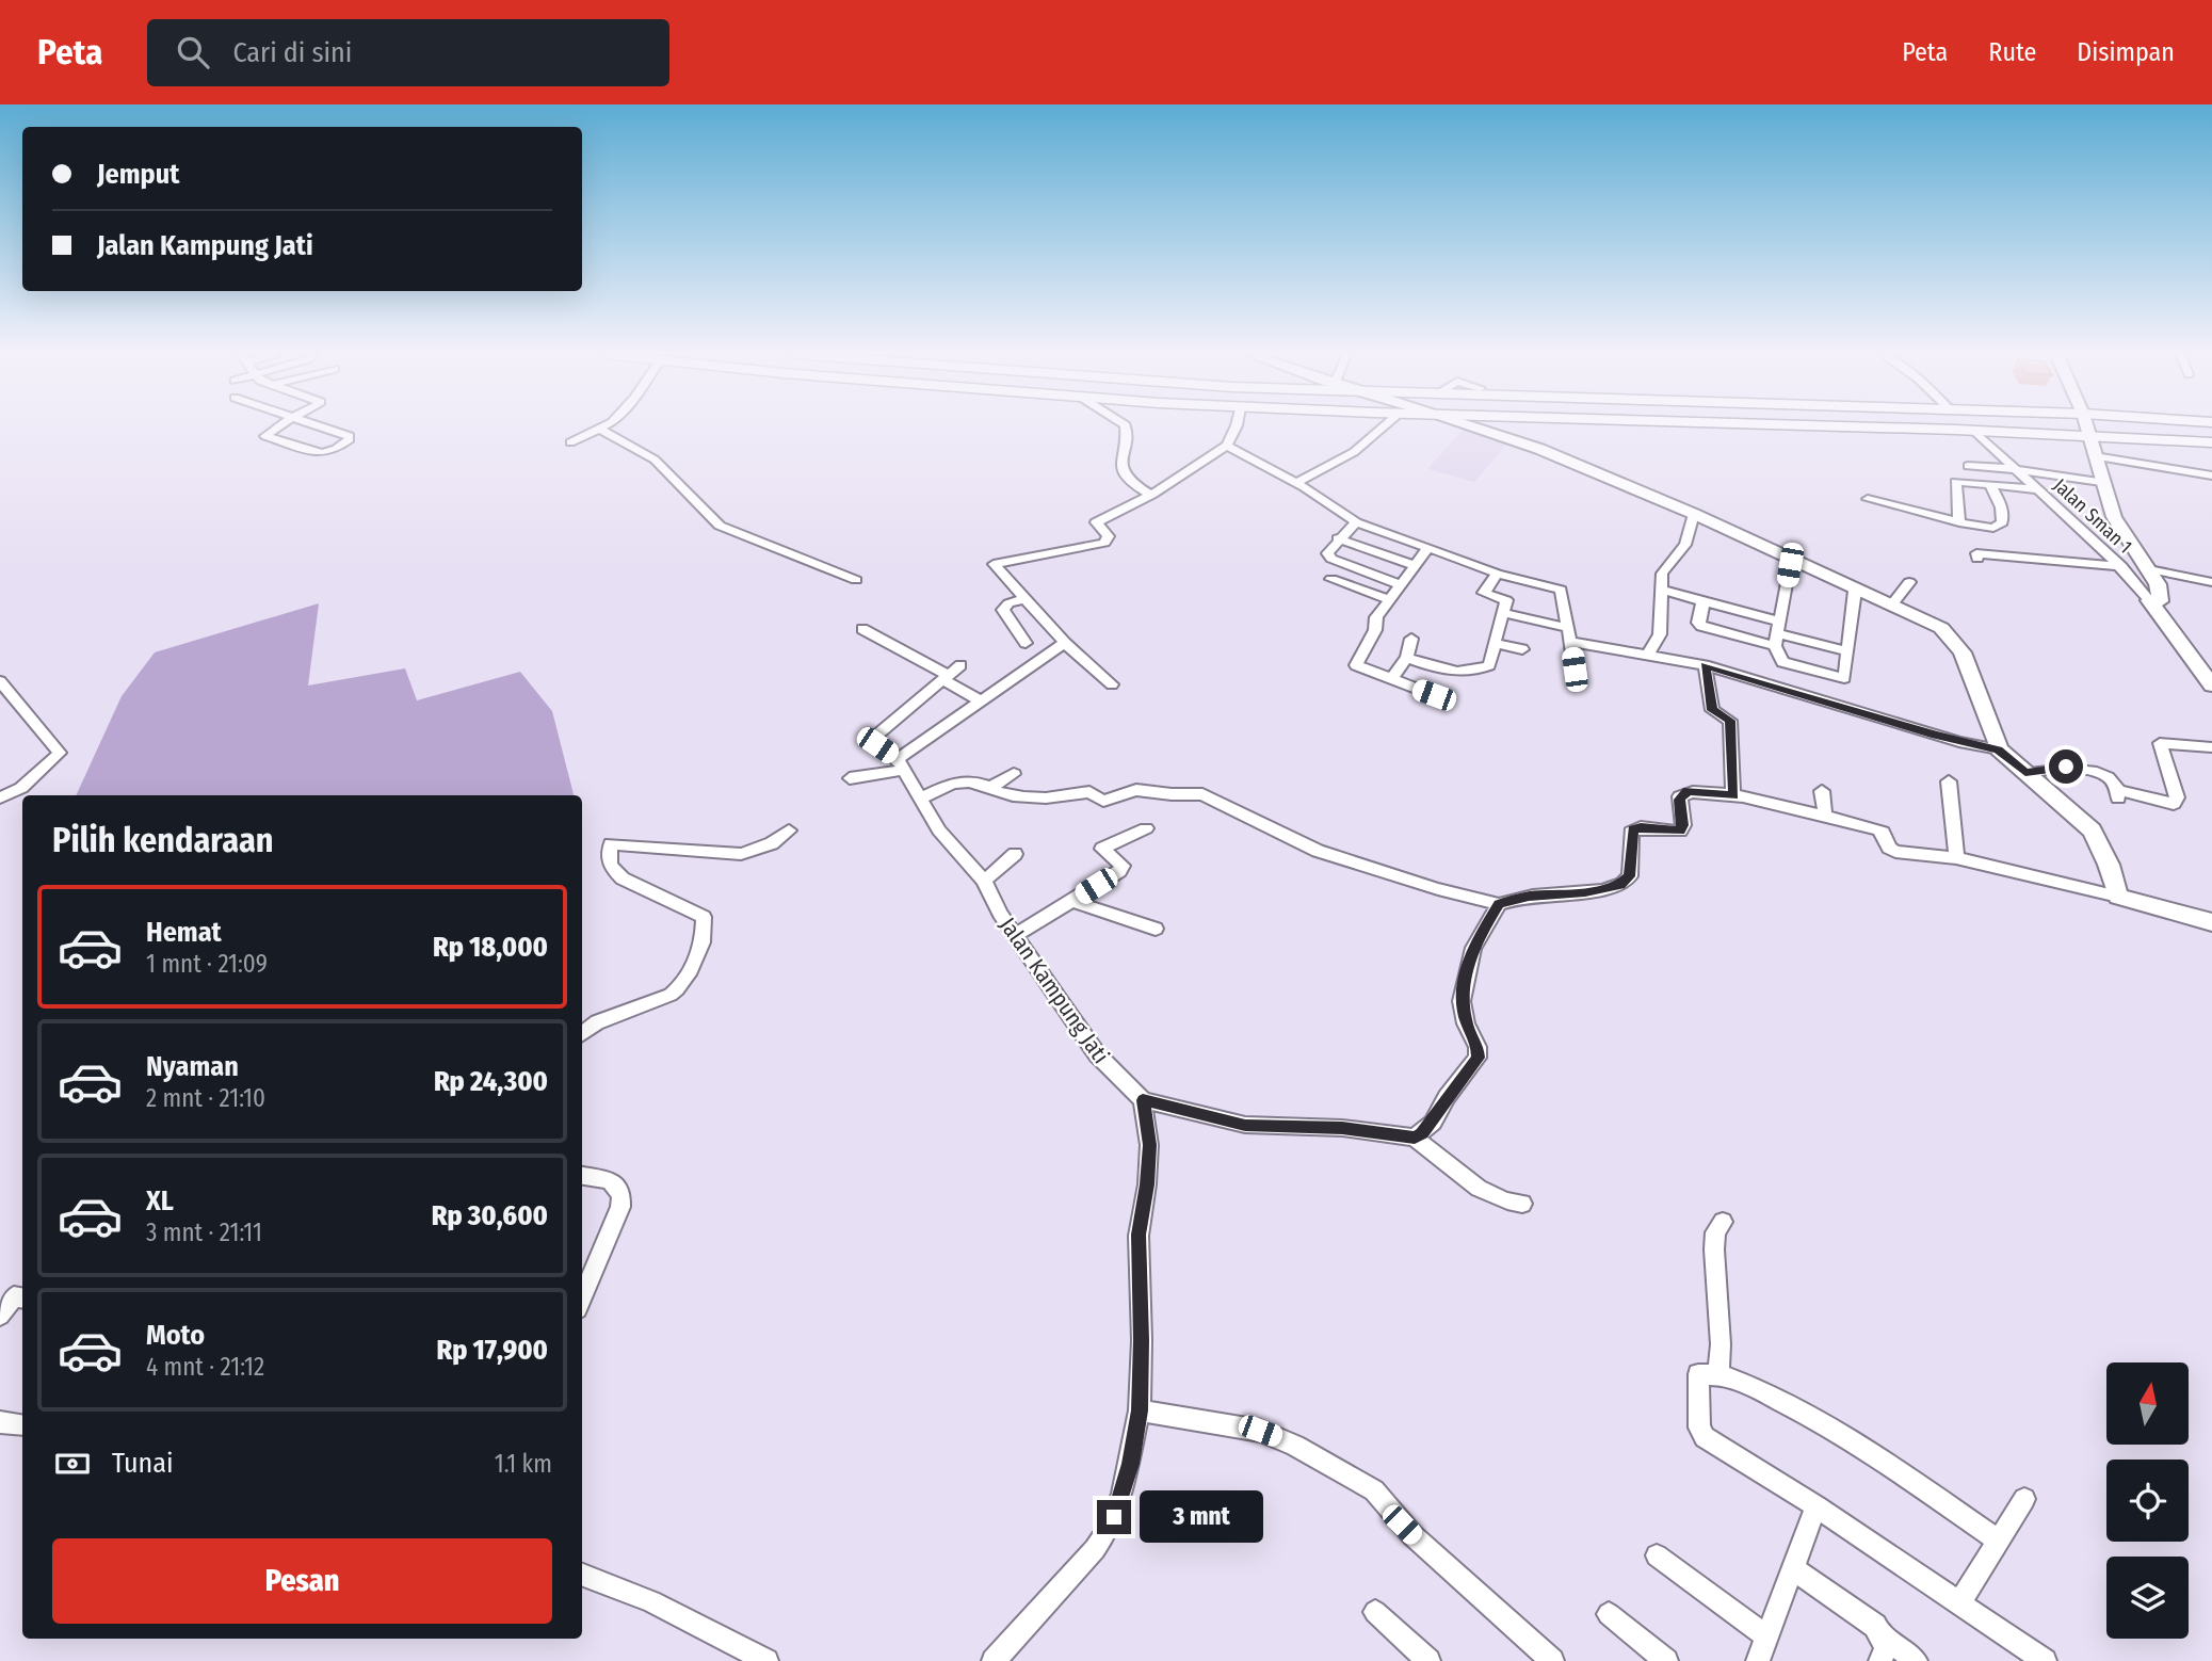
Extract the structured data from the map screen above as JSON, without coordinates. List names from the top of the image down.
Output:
{
  "streets": {
    "street": ["Jalan Sman 1", "Jalan Kampung Jati"]
  },
  "north": "top",
  "page": {
    "header": "Peta",
    "search": "Cari di sini",
    "nav": ["Peta", "Rute", "Disimpan"],
    "banner": ["Jemput", "Jalan Kampung Jati"],
    "heading": "Pilih kendaraan",
    "list": [
      {
        "name": "Hemat",
        "note": "1 mnt · 21:09",
        "value": "Rp 18,000"
      },
      {
        "name": "Nyaman",
        "note": "2 mnt · 21:10",
        "value": "Rp 24,300"
      },
      {
        "name": "XL",
        "note": "3 mnt · 21:11",
        "value": "Rp 30,600"
      },
      {
        "name": "Moto",
        "note": "4 mnt · 21:12",
        "value": "Rp 17,900"
      }
    ],
    "pay": ["Tunai", "1.1 km"],
    "bubble": "3 mnt",
    "buttons": "Pesan"
  }
}
